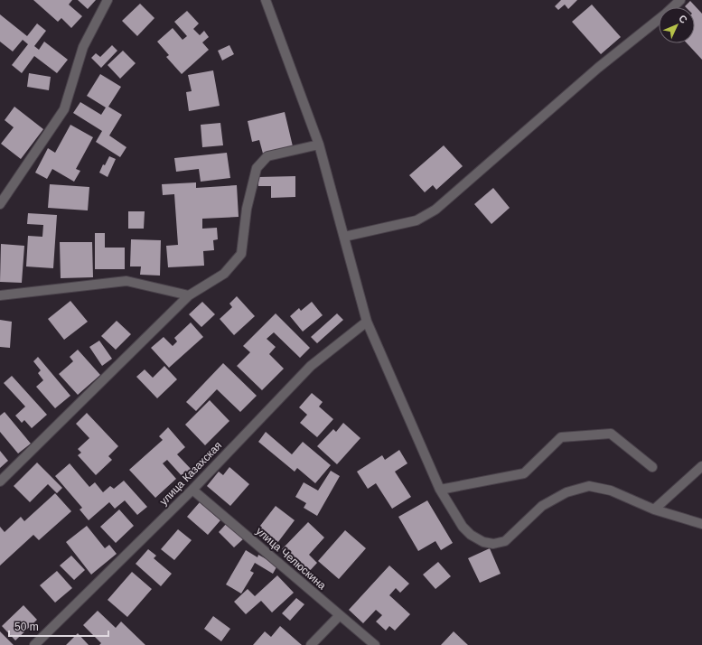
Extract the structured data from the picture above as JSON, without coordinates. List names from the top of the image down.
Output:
{
  "streets": {
    "street": ["улица Казахская", "улица Челюскина"]
  },
  "crossings": [
    ["улица Казахская", "улица Челюскина"]
  ],
  "scale_bar": "50 m",
  "north": "top right"
}
